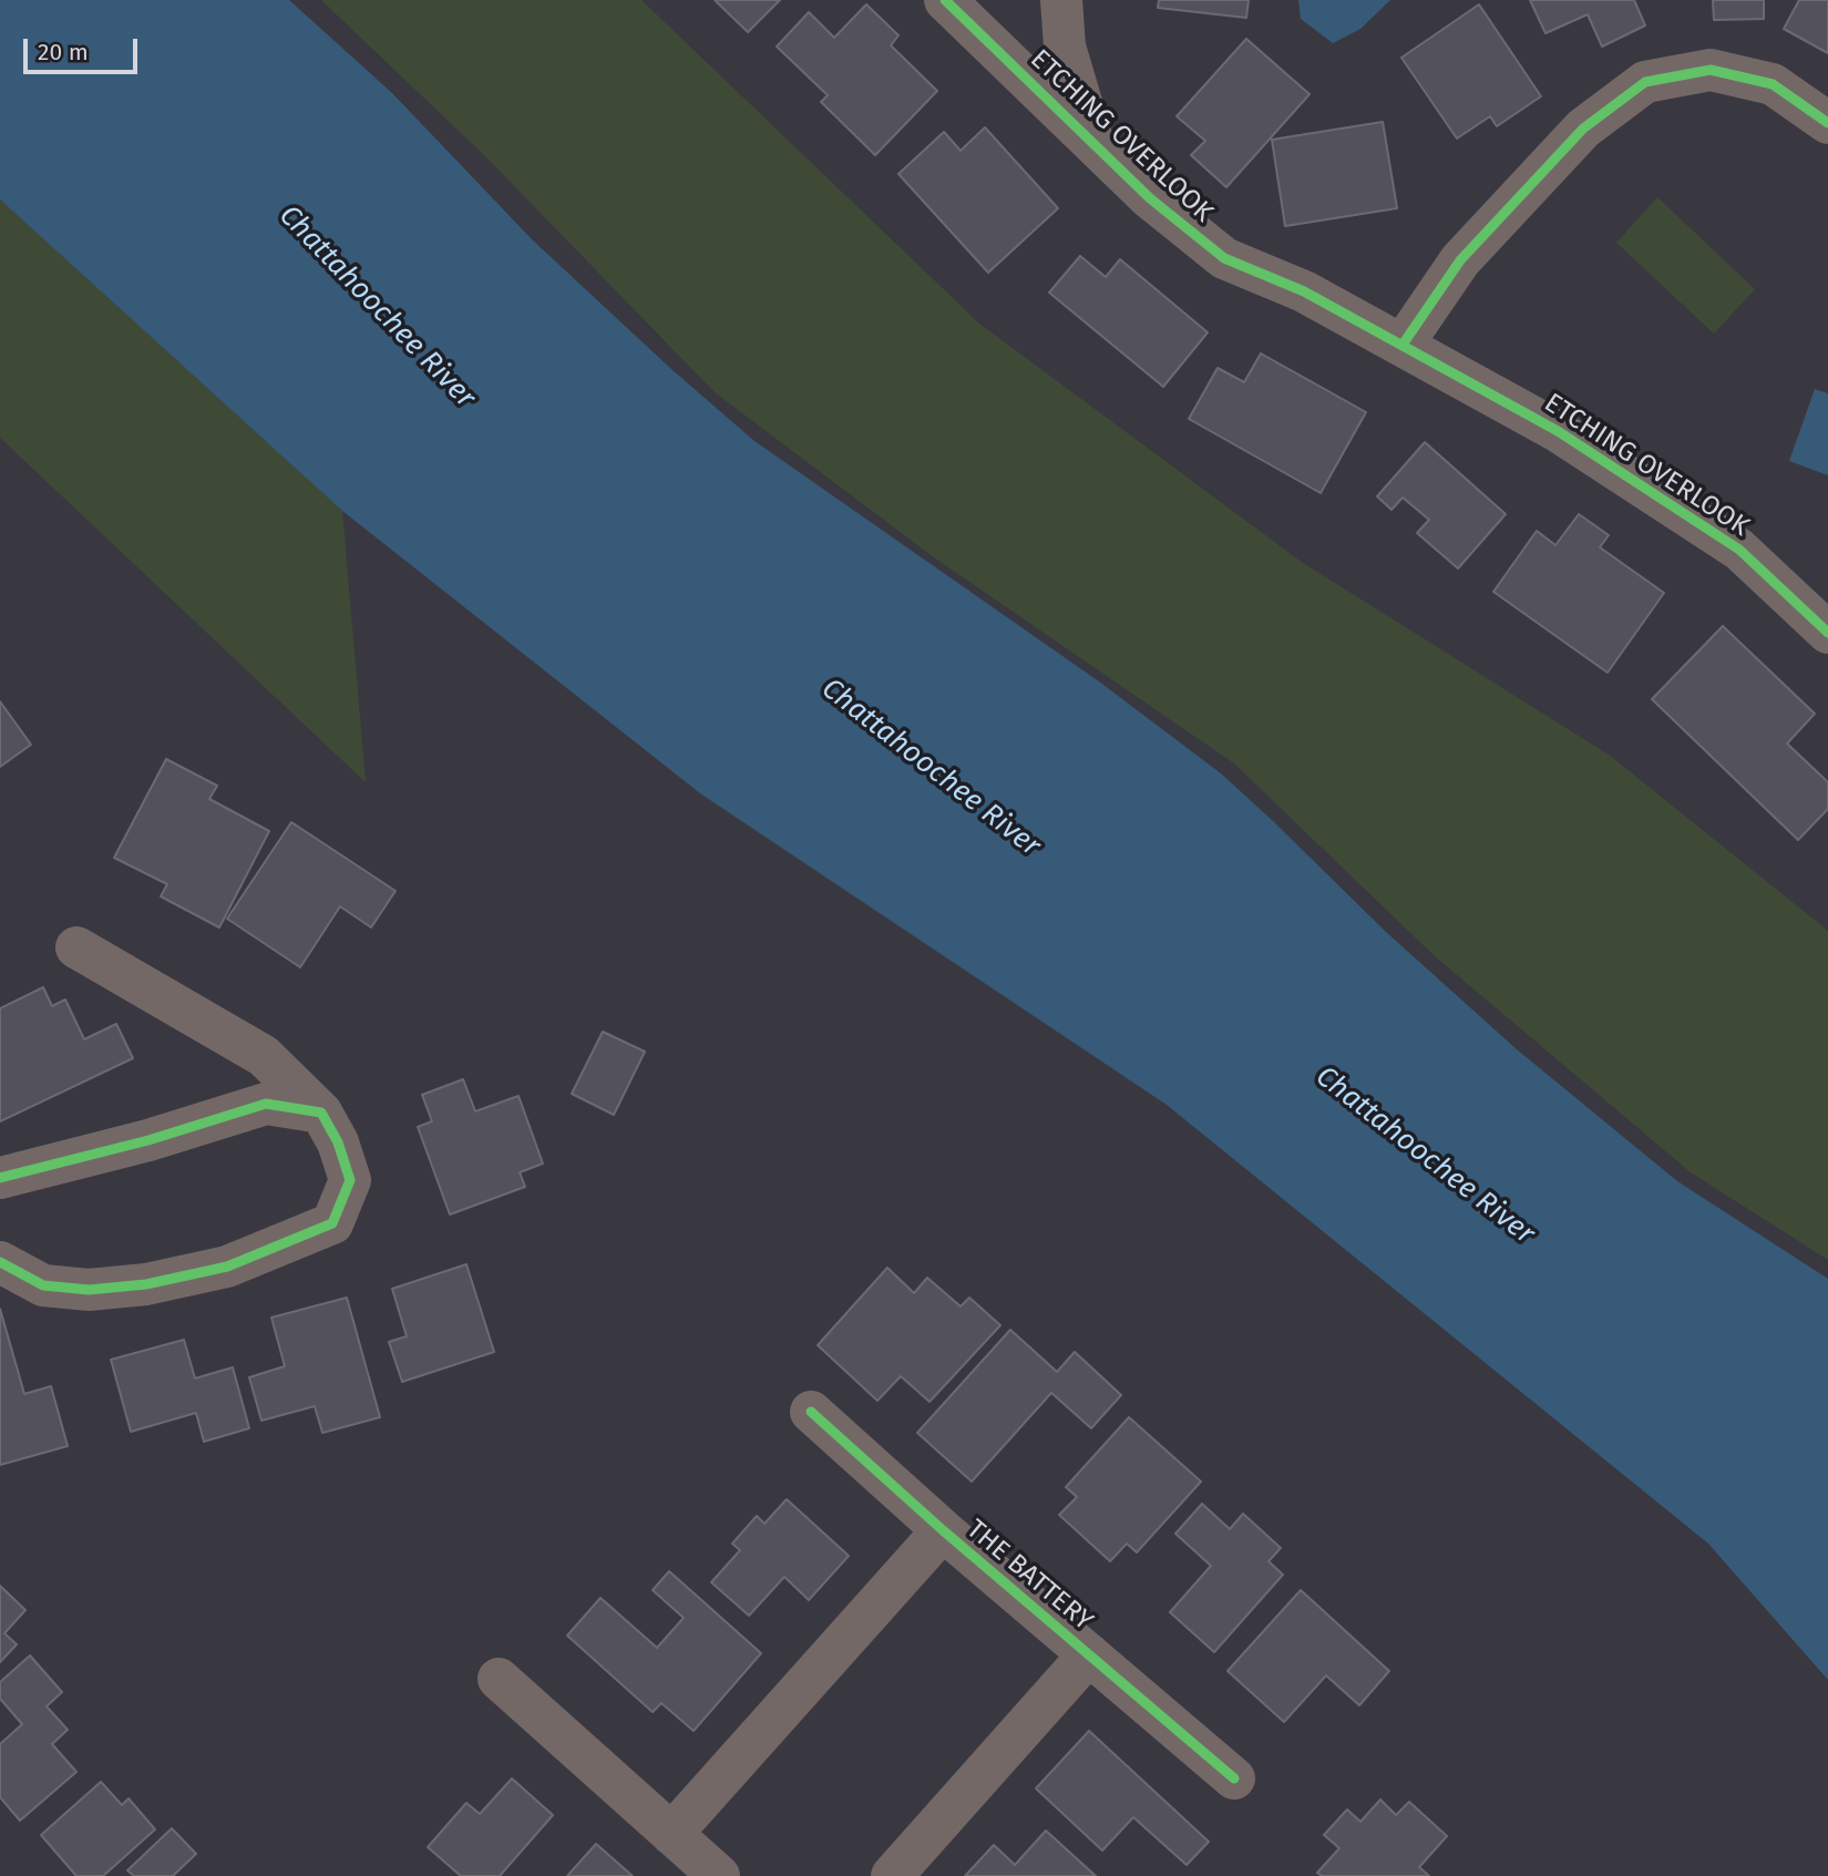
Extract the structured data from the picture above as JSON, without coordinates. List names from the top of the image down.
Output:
{
  "streets": {
    "street": ["ETCHING OVERLOOK", "THE BATTERY"]
  },
  "water": ["Chattahoochee River"],
  "scale_bar": "20 m"
}
